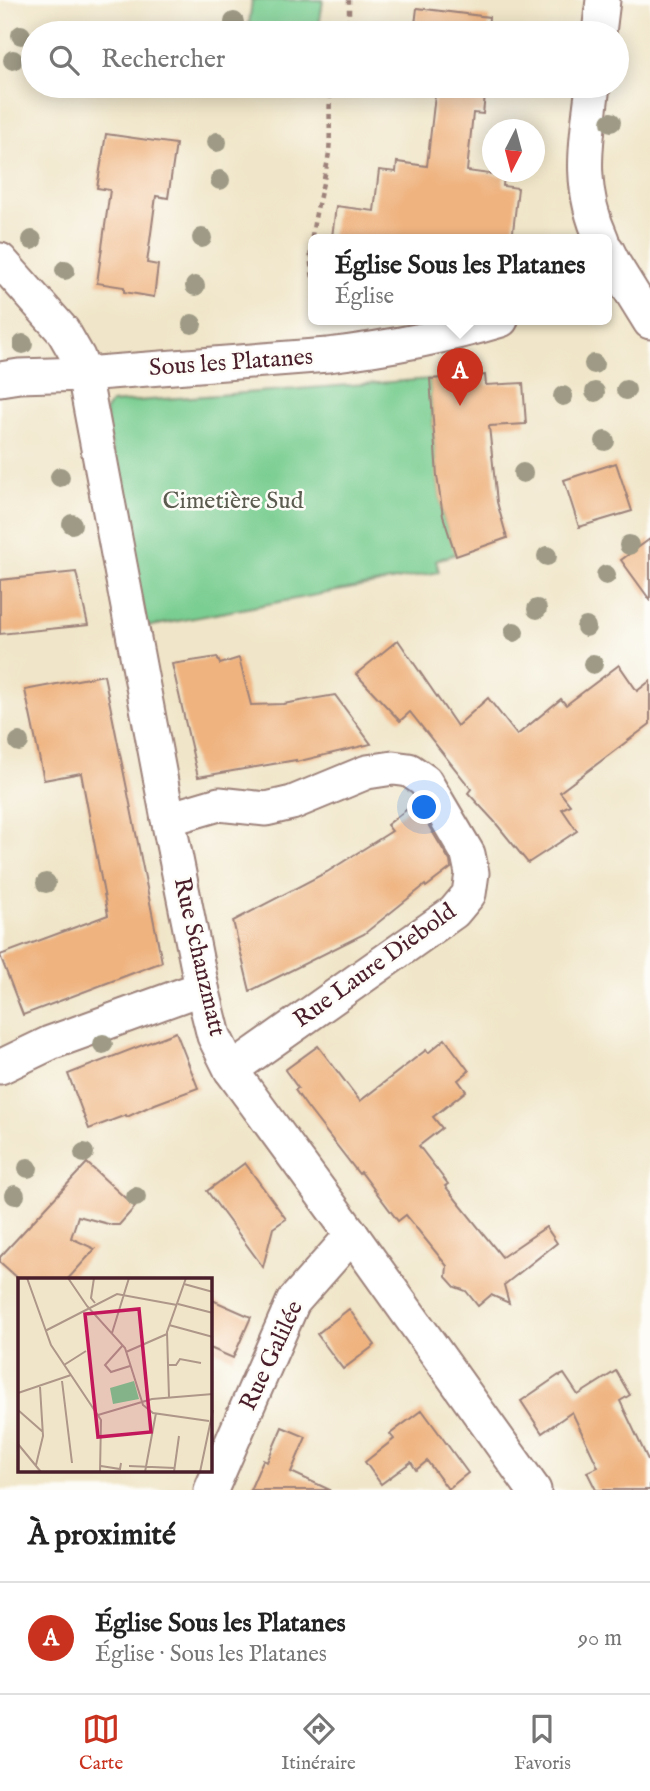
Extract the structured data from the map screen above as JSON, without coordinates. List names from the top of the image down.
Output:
{
  "streets": {
    "street": [
      "Sous les Platanes",
      "Rue Schanzmatt",
      "Rue Laure Diebold",
      "Rue Galilée"
    ]
  },
  "crossings": [
    ["Sous les Platanes", "Rue Schanzmatt"],
    ["Rue Schanzmatt", "Rue Laure Diebold"],
    ["Rue Schanzmatt", "Rue Galilée"]
  ],
  "parks": ["Cimetière Sud"],
  "north": "bottom",
  "page": {
    "search": "Rechercher",
    "popup": ["Église Sous les Platanes", "Église"],
    "pins": "A",
    "heading": "À proximité",
    "list": [
      {
        "mark": "A",
        "name": "Église Sous les Platanes",
        "note": "Église · Sous les Platanes",
        "value": "90 m"
      }
    ],
    "nav": ["Carte", "Itinéraire", "Favoris"]
  }
}
